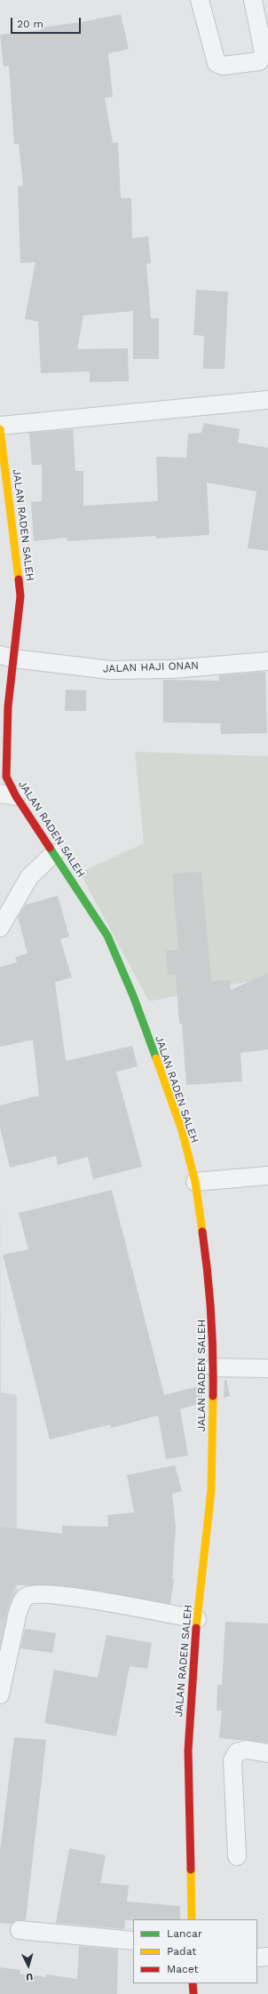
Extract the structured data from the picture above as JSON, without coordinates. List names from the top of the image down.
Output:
{
  "streets": {
    "street": ["JALAN RADEN SALEH", "JALAN HAJI ONAN"]
  },
  "crossings": [
    ["JALAN RADEN SALEH", "JALAN HAJI ONAN"]
  ],
  "legend": ["Lancar", "Padat", "Macet"],
  "scale_bar": "20 m",
  "north": "bottom"
}
